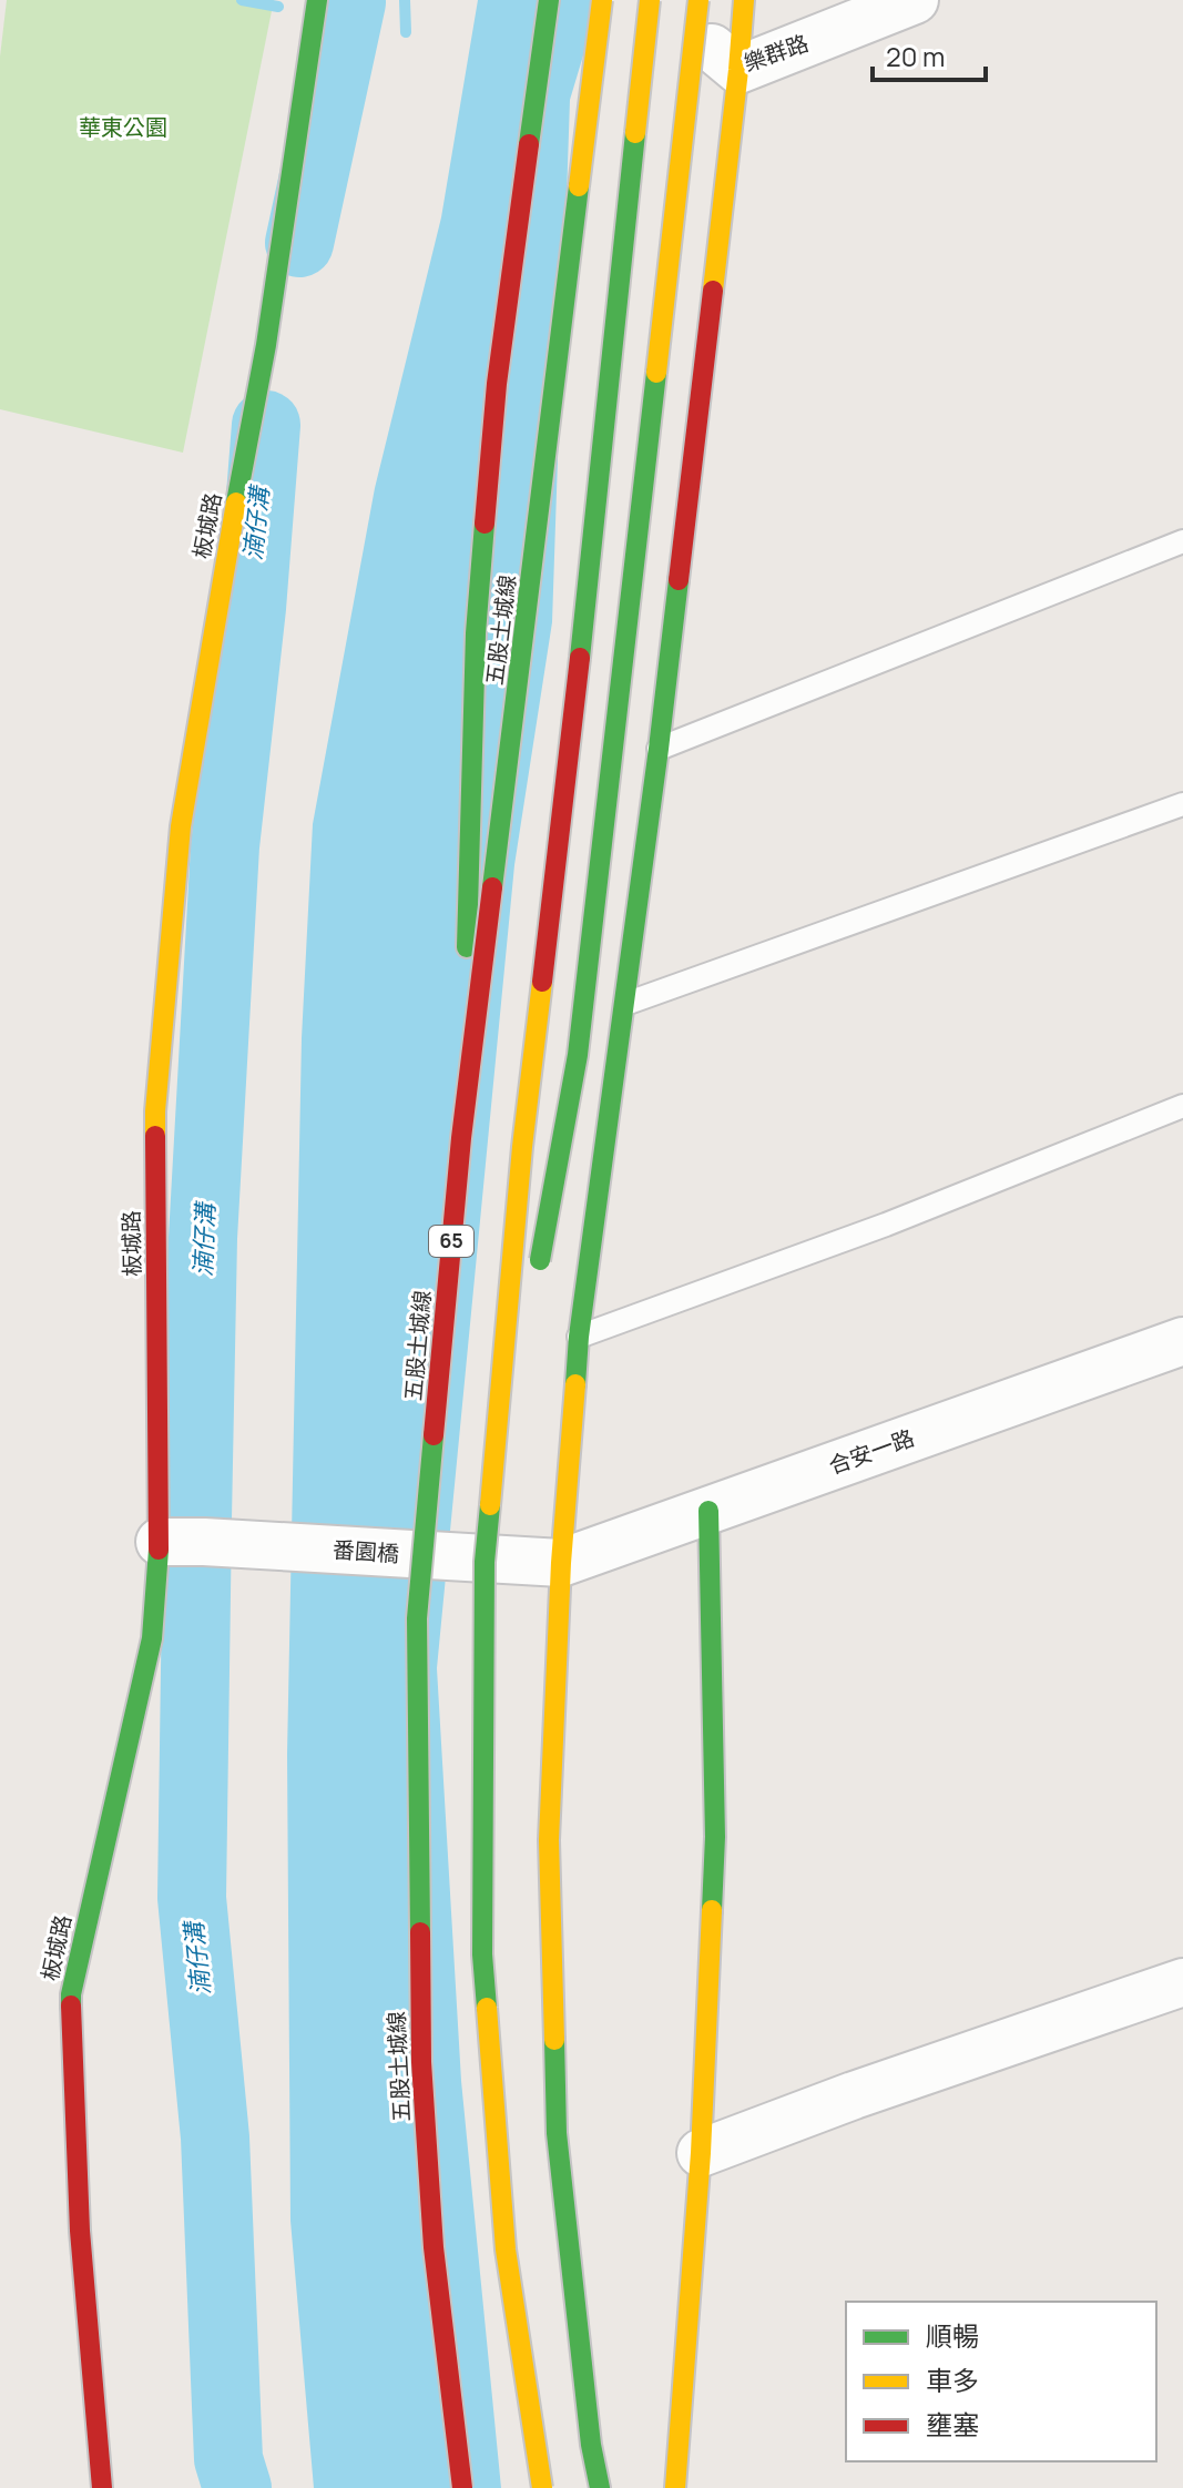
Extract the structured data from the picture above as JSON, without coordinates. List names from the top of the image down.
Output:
{
  "streets": {
    "main road": ["板城路", "五股土城線", "65"],
    "street": ["樂群路", "合安一路", "番園橋"]
  },
  "crossings": [
    ["板城路", "番園橋"],
    ["合安一路", "番園橋"]
  ],
  "water": ["湳仔溝"],
  "parks": ["華東公園"],
  "legend": ["順暢", "車多", "壅塞"],
  "scale_bar": "20 m"
}
